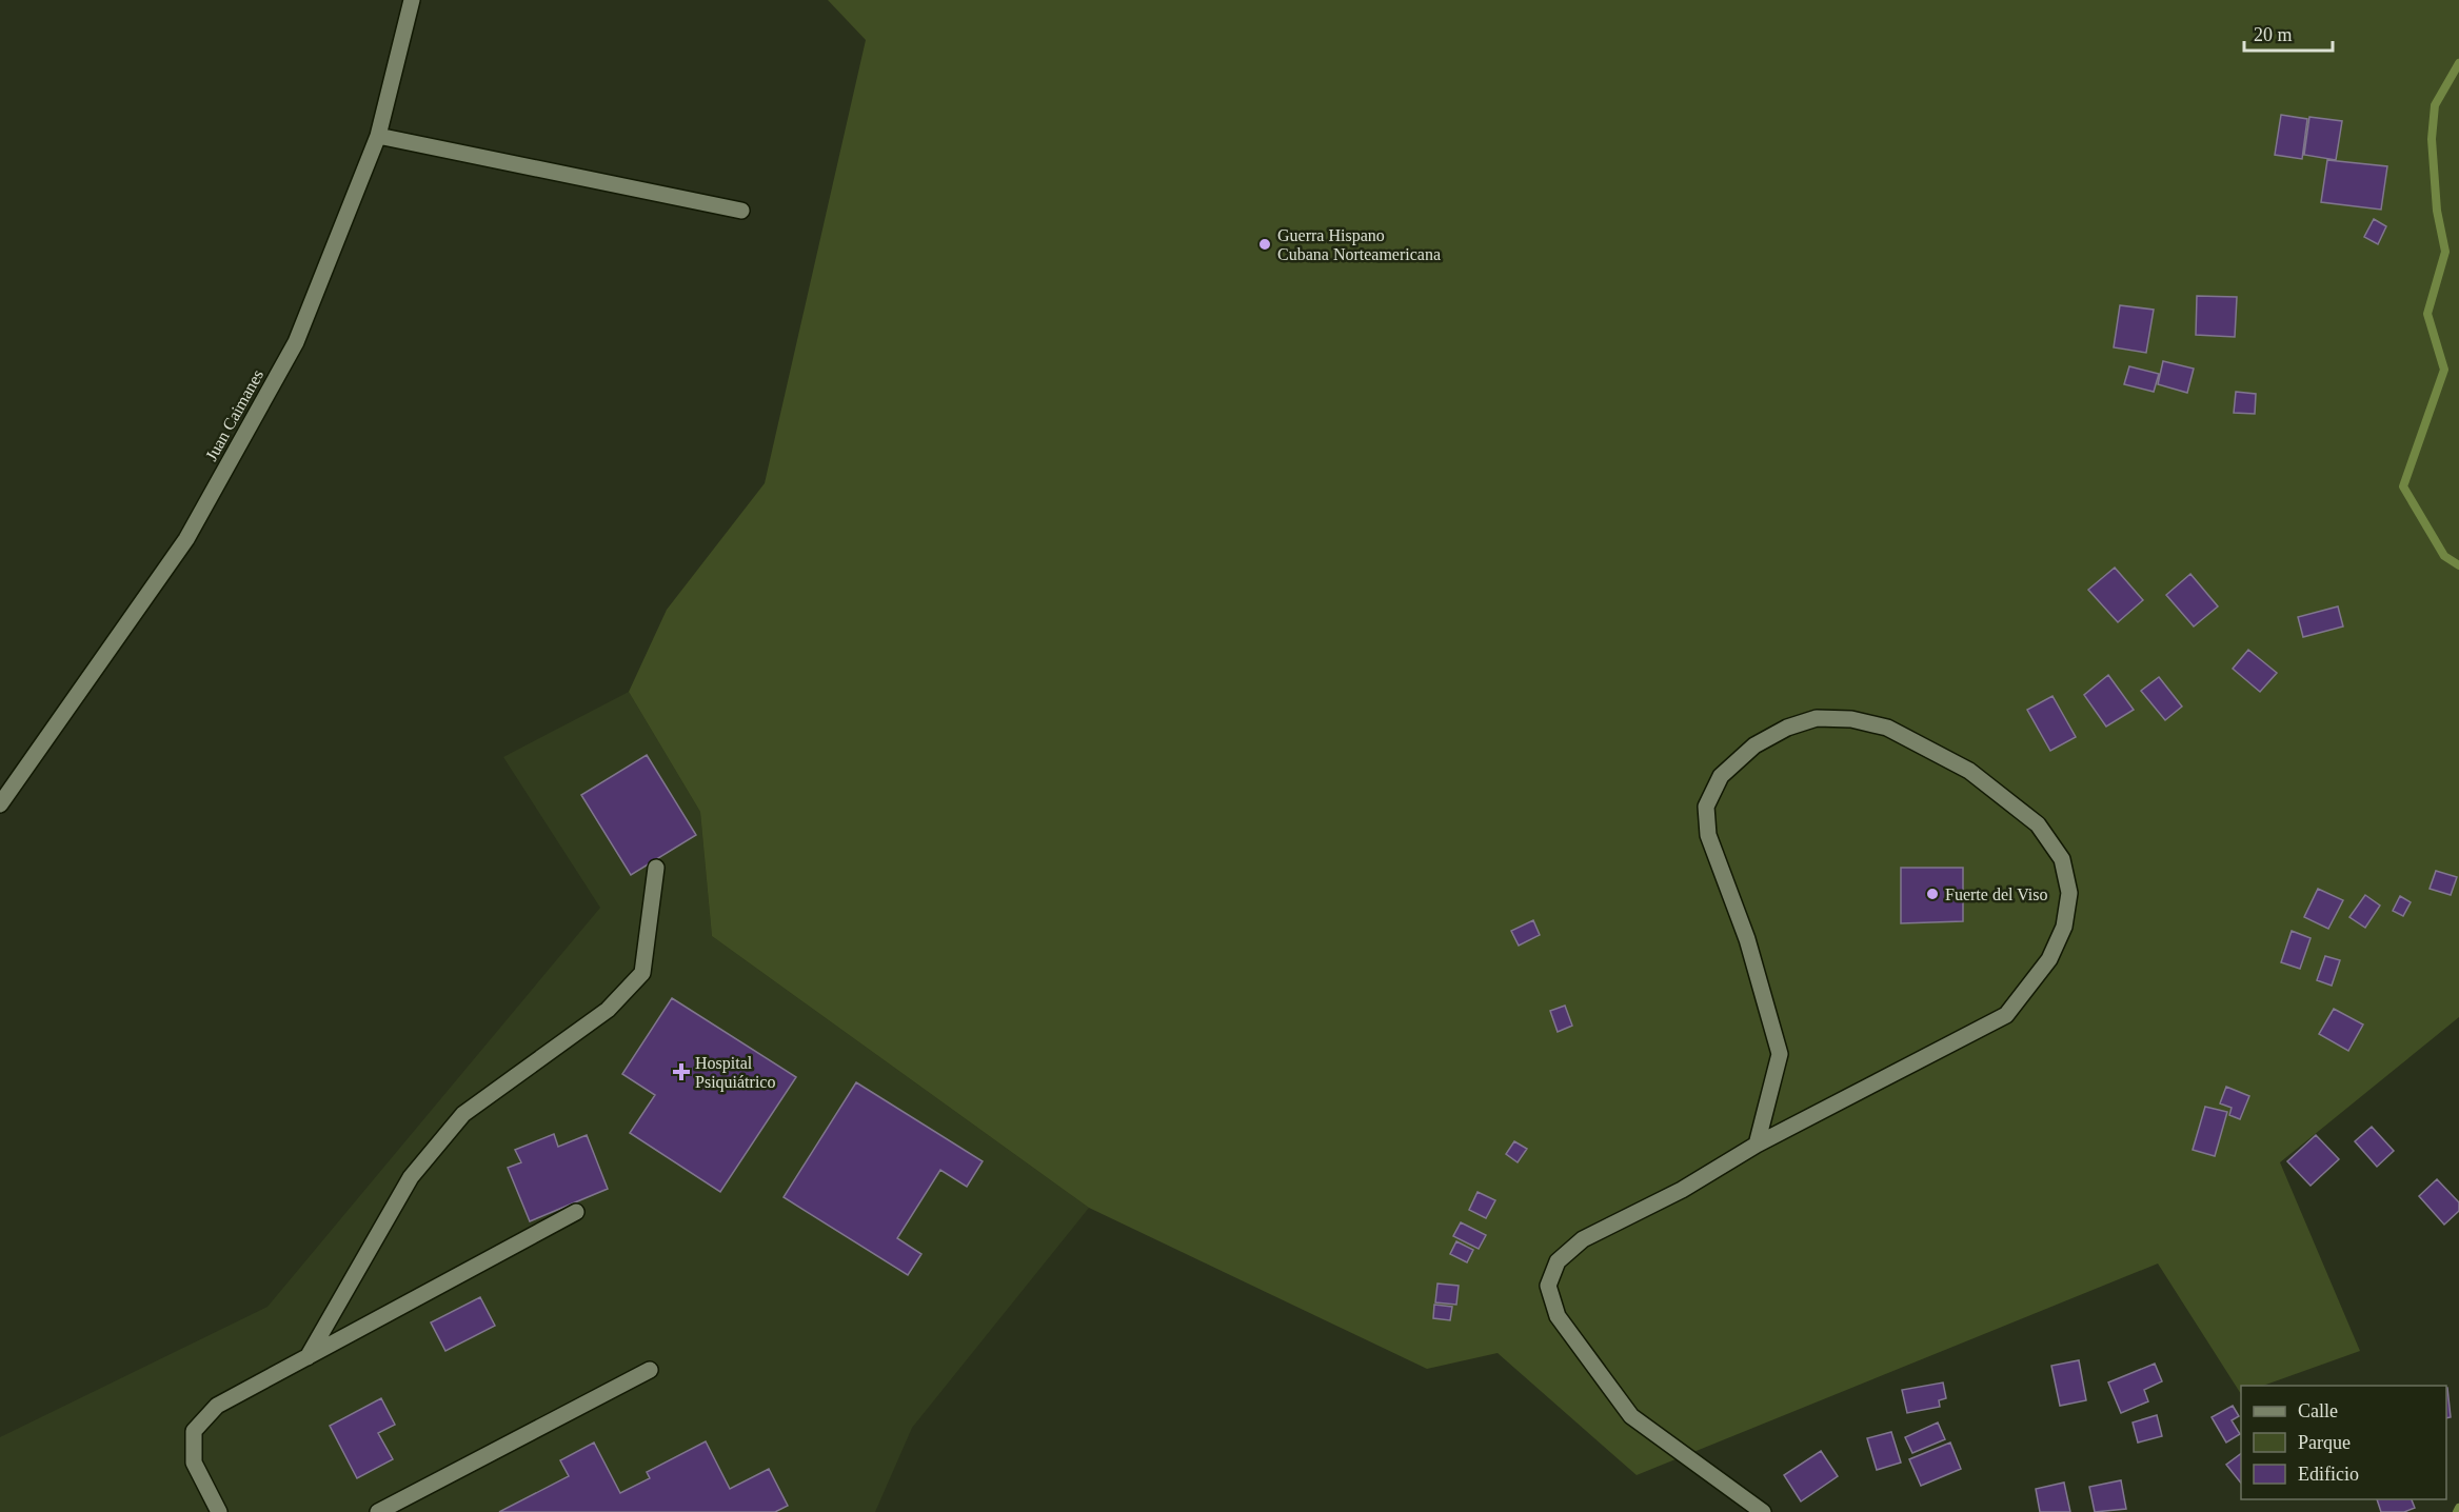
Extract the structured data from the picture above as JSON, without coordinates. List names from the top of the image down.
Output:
{
  "streets": {
    "street": ["Juan Caimanes"]
  },
  "places": {
    "other": ["Guerra Hispano Cubana Norteamericana", "Fuerte del Viso"],
    "health": ["Hospital Psiquiátrico"]
  },
  "legend": ["Calle", "Parque", "Edificio"],
  "scale_bar": "20 m"
}
